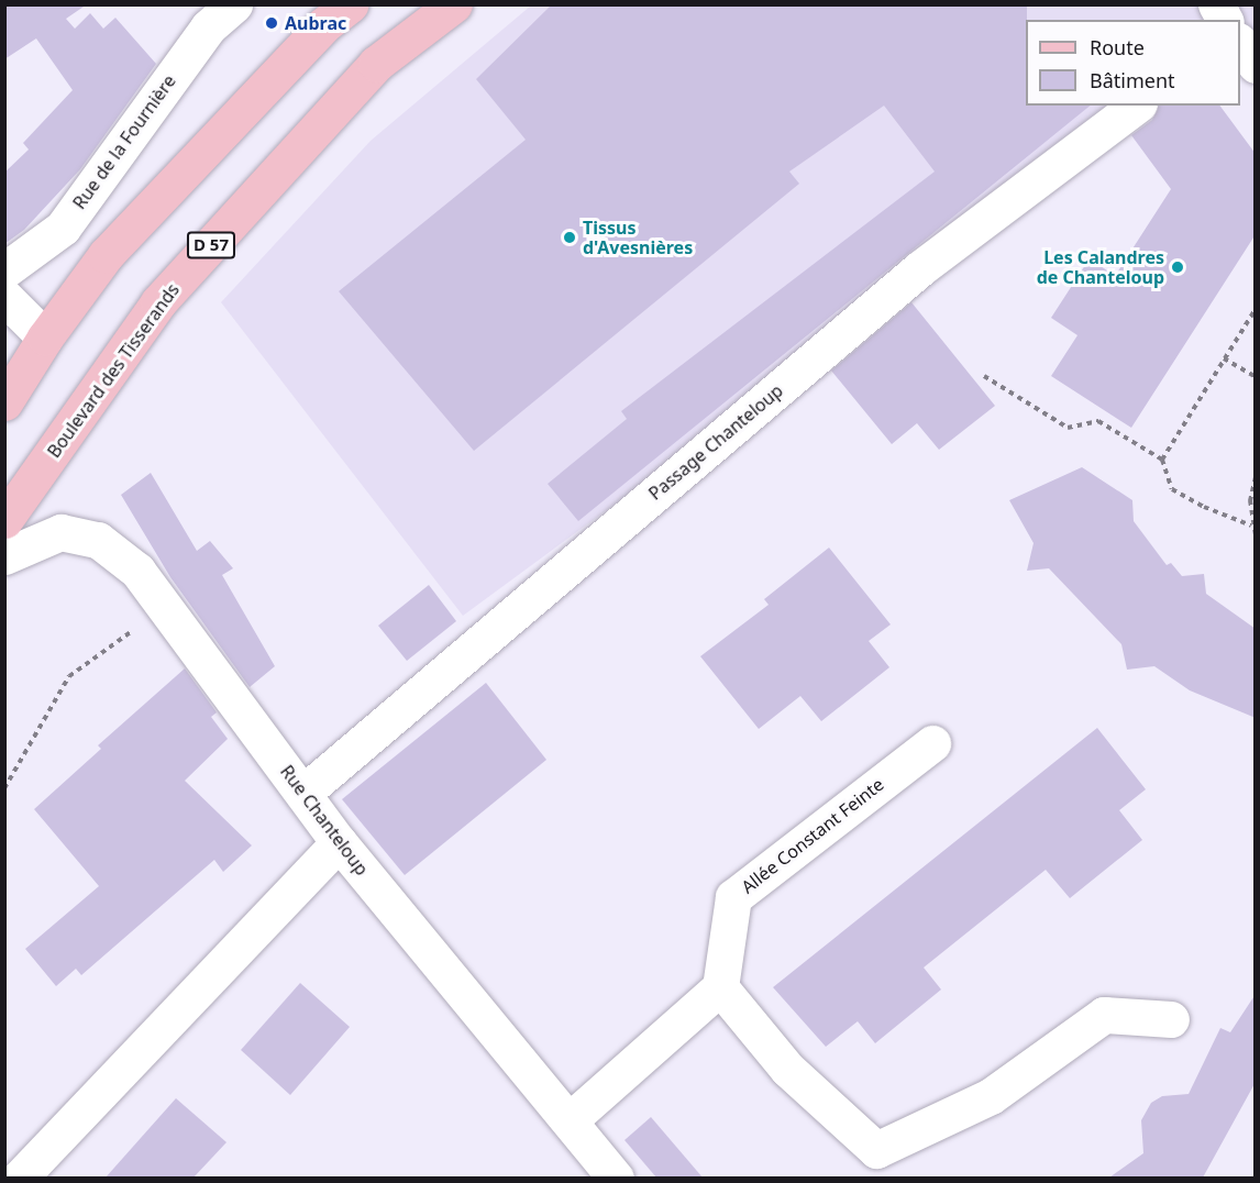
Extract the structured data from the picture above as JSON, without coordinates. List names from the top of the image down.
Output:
{
  "streets": {
    "main road": ["D 57", "Boulevard des Tisserands"],
    "street": [
      "Rue de la Fournière",
      "Passage Chanteloup",
      "Rue Chanteloup",
      "Allée Constant Feinte"
    ]
  },
  "crossings": [
    ["Passage Chanteloup", "Rue Chanteloup"]
  ],
  "places": ["Aubrac", "Tissus d'Avesnières", "Les Calandres de Chanteloup"],
  "legend": ["Route", "Bâtiment"]
}
